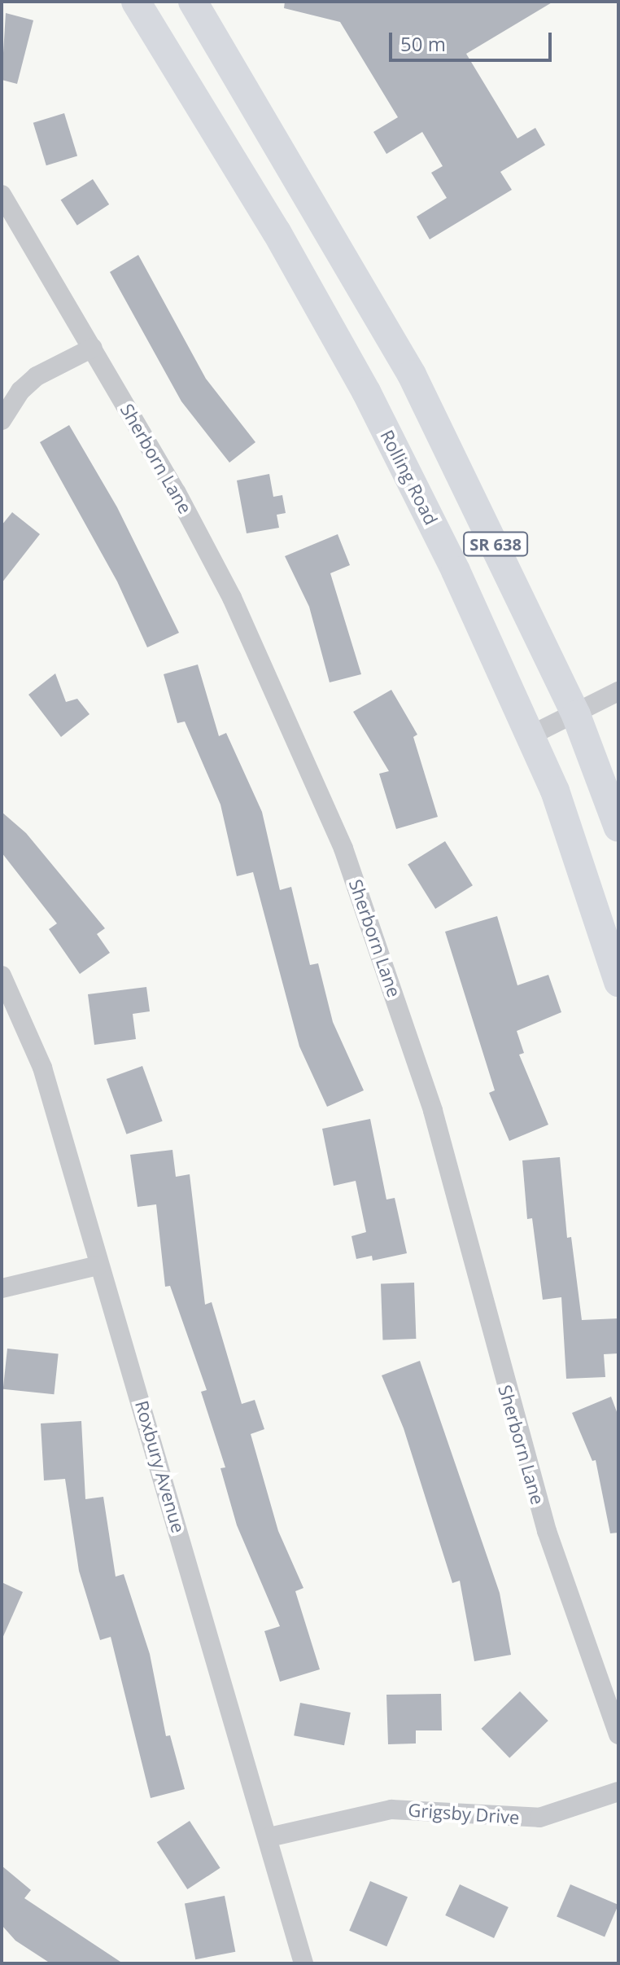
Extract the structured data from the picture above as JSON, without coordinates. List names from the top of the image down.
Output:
{
  "streets": {
    "main road": ["Rolling Road", "SR 638"],
    "street": ["Sherborn Lane", "Roxbury Avenue", "Grigsby Drive"]
  },
  "crossings": [
    ["Roxbury Avenue", "Grigsby Drive"]
  ],
  "scale_bar": "50 m"
}
